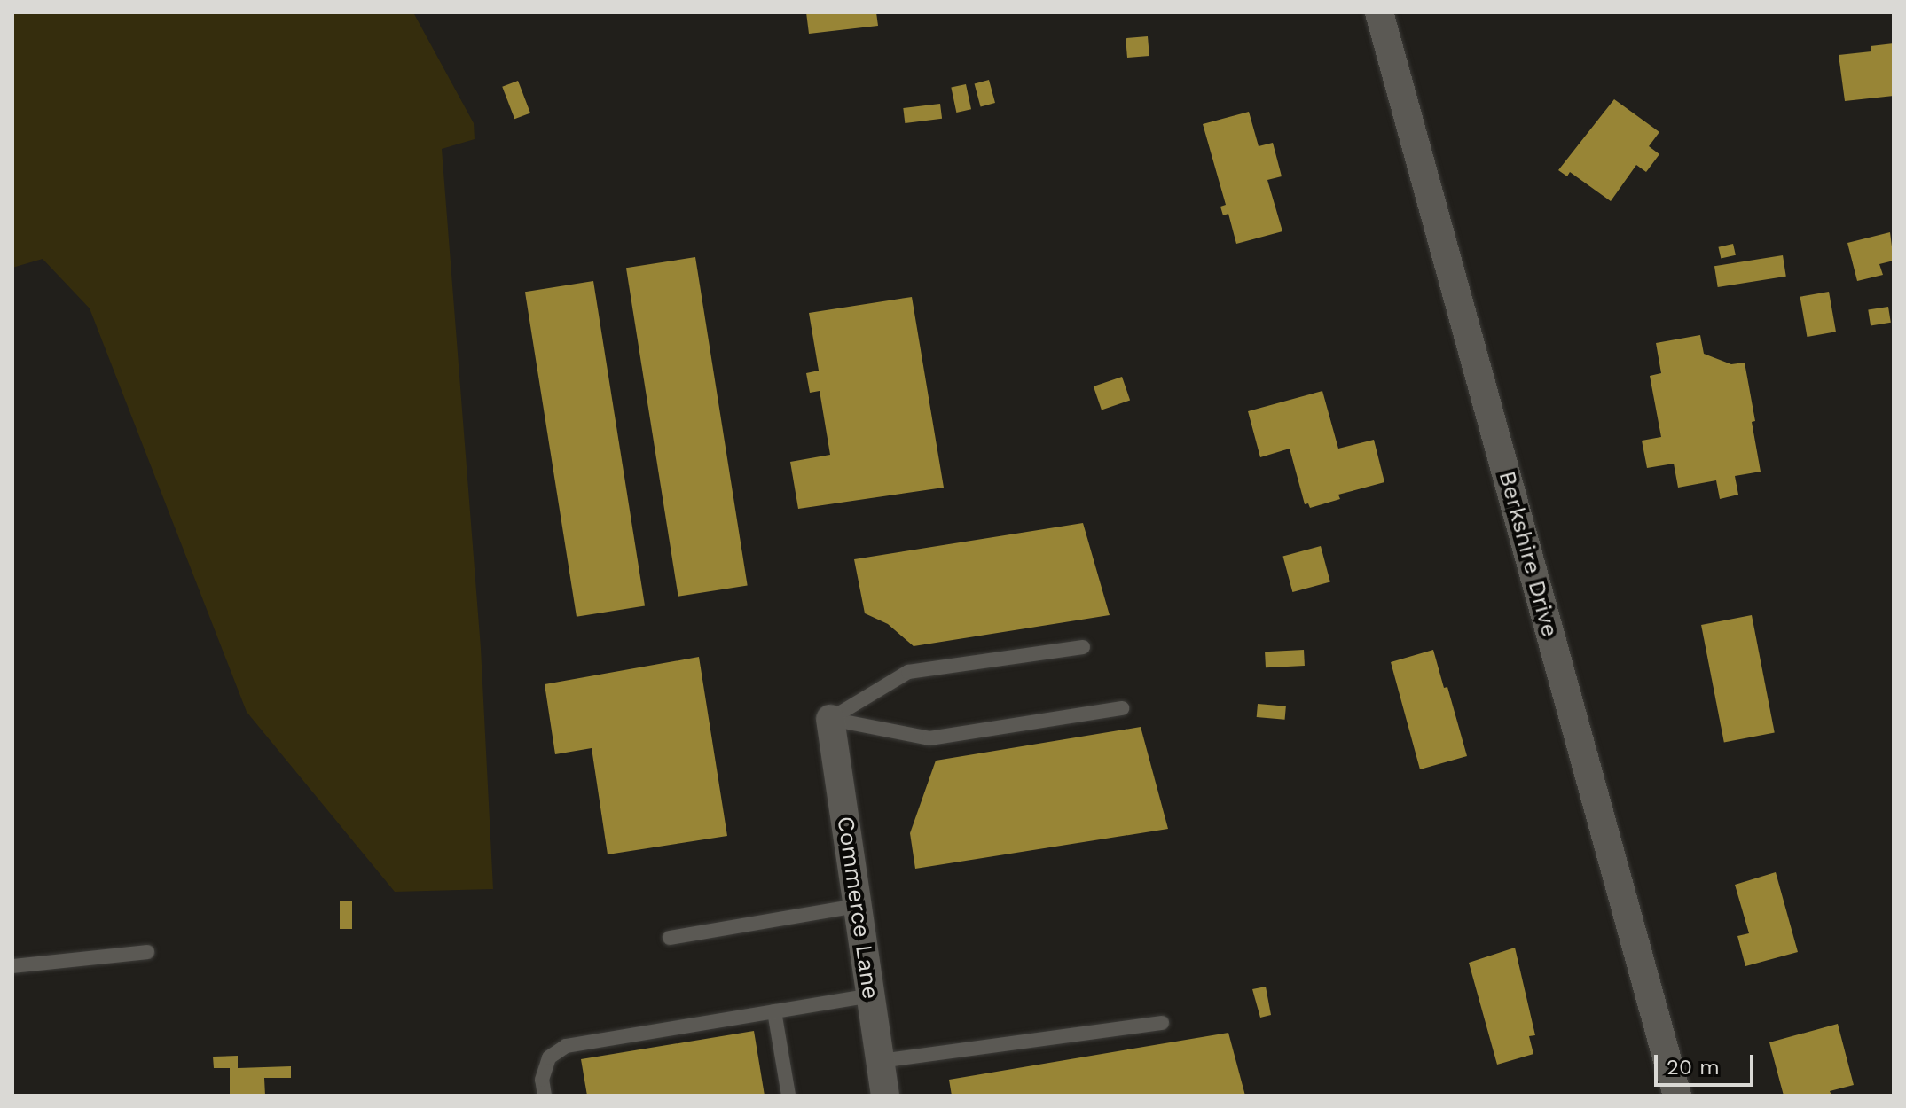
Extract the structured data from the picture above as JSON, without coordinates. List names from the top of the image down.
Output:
{
  "streets": {
    "street": ["Berkshire Drive", "Commerce Lane"]
  },
  "scale_bar": "20 m"
}
